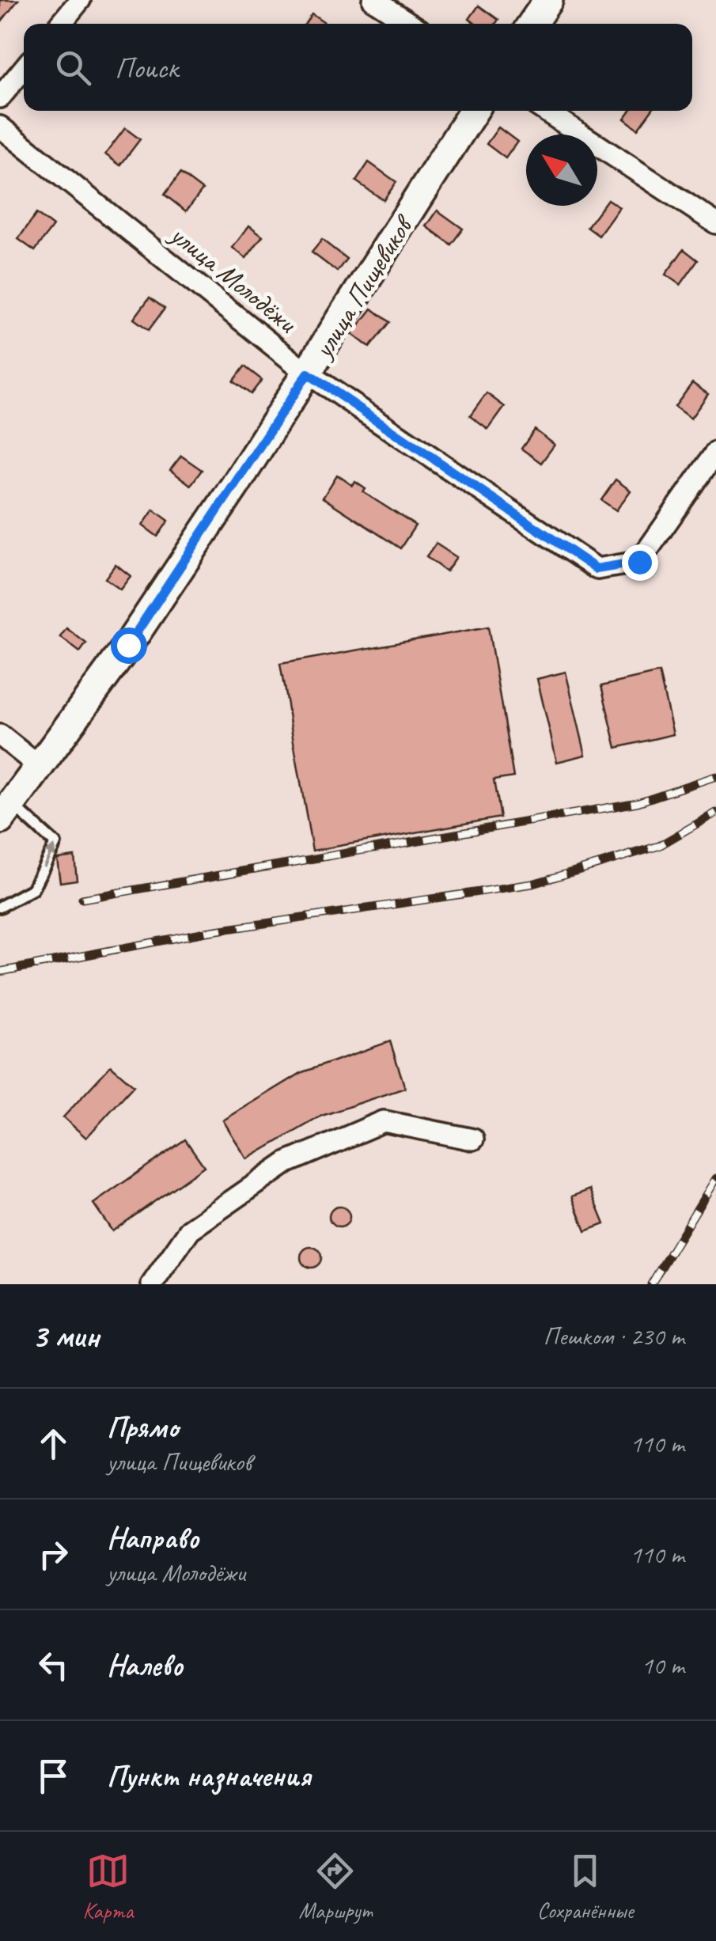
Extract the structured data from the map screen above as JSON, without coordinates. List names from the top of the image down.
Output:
{
  "streets": {
    "main road": ["улица Пищевиков"],
    "street": ["улица Молодёжи"]
  },
  "crossings": [
    ["улица Молодёжи", "улица Пищевиков"]
  ],
  "north": "top left",
  "page": {
    "search": "Поиск",
    "heading": ["3 мин", "Пешком · 230 m"],
    "list": [
      ["Прямо", "улица Пищевиков", "110 m"],
      ["Направо", "улица Молодёжи", "110 m"],
      ["Налево", "10 m"],
      "Пункт назначения"
    ],
    "nav": ["Карта", "Маршрут", "Сохранённые"]
  }
}
